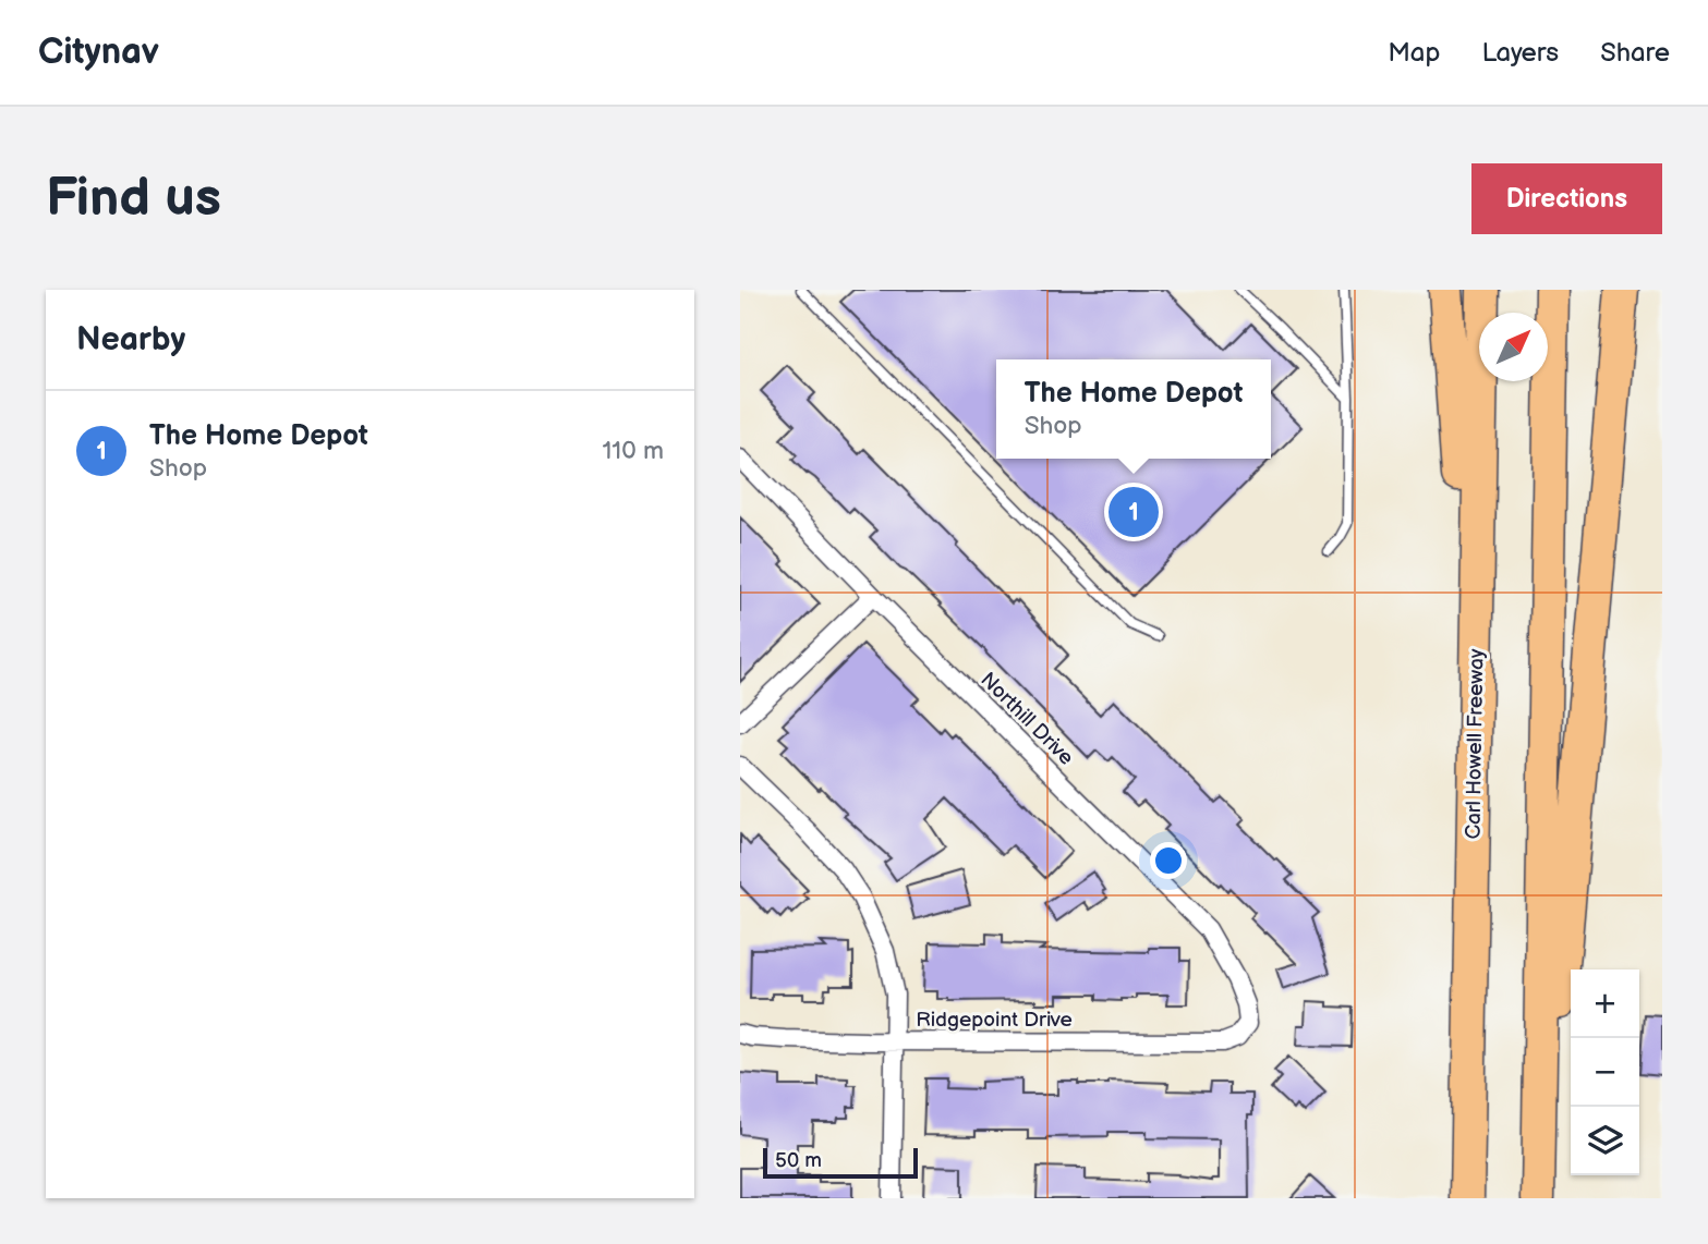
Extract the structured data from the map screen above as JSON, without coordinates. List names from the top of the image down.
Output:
{
  "streets": {
    "highway": ["Carl Howell Freeway"],
    "street": ["Northill Drive", "Ridgepoint Drive"]
  },
  "crossings": [
    ["Northill Drive", "Ridgepoint Drive"]
  ],
  "scale_bar": "50 m",
  "north": "top right",
  "page": {
    "header": "Citynav",
    "nav": ["Map", "Layers", "Share"],
    "buttons": "Directions",
    "title": "Find us",
    "heading": "Nearby",
    "popup": ["The Home Depot", "Shop"],
    "list": [
      {
        "mark": "1",
        "name": "The Home Depot",
        "note": "Shop",
        "value": "110 m"
      }
    ],
    "pins": "1",
    "map_buttons": ["+", "−"],
    "scale": "50 m"
  }
}
